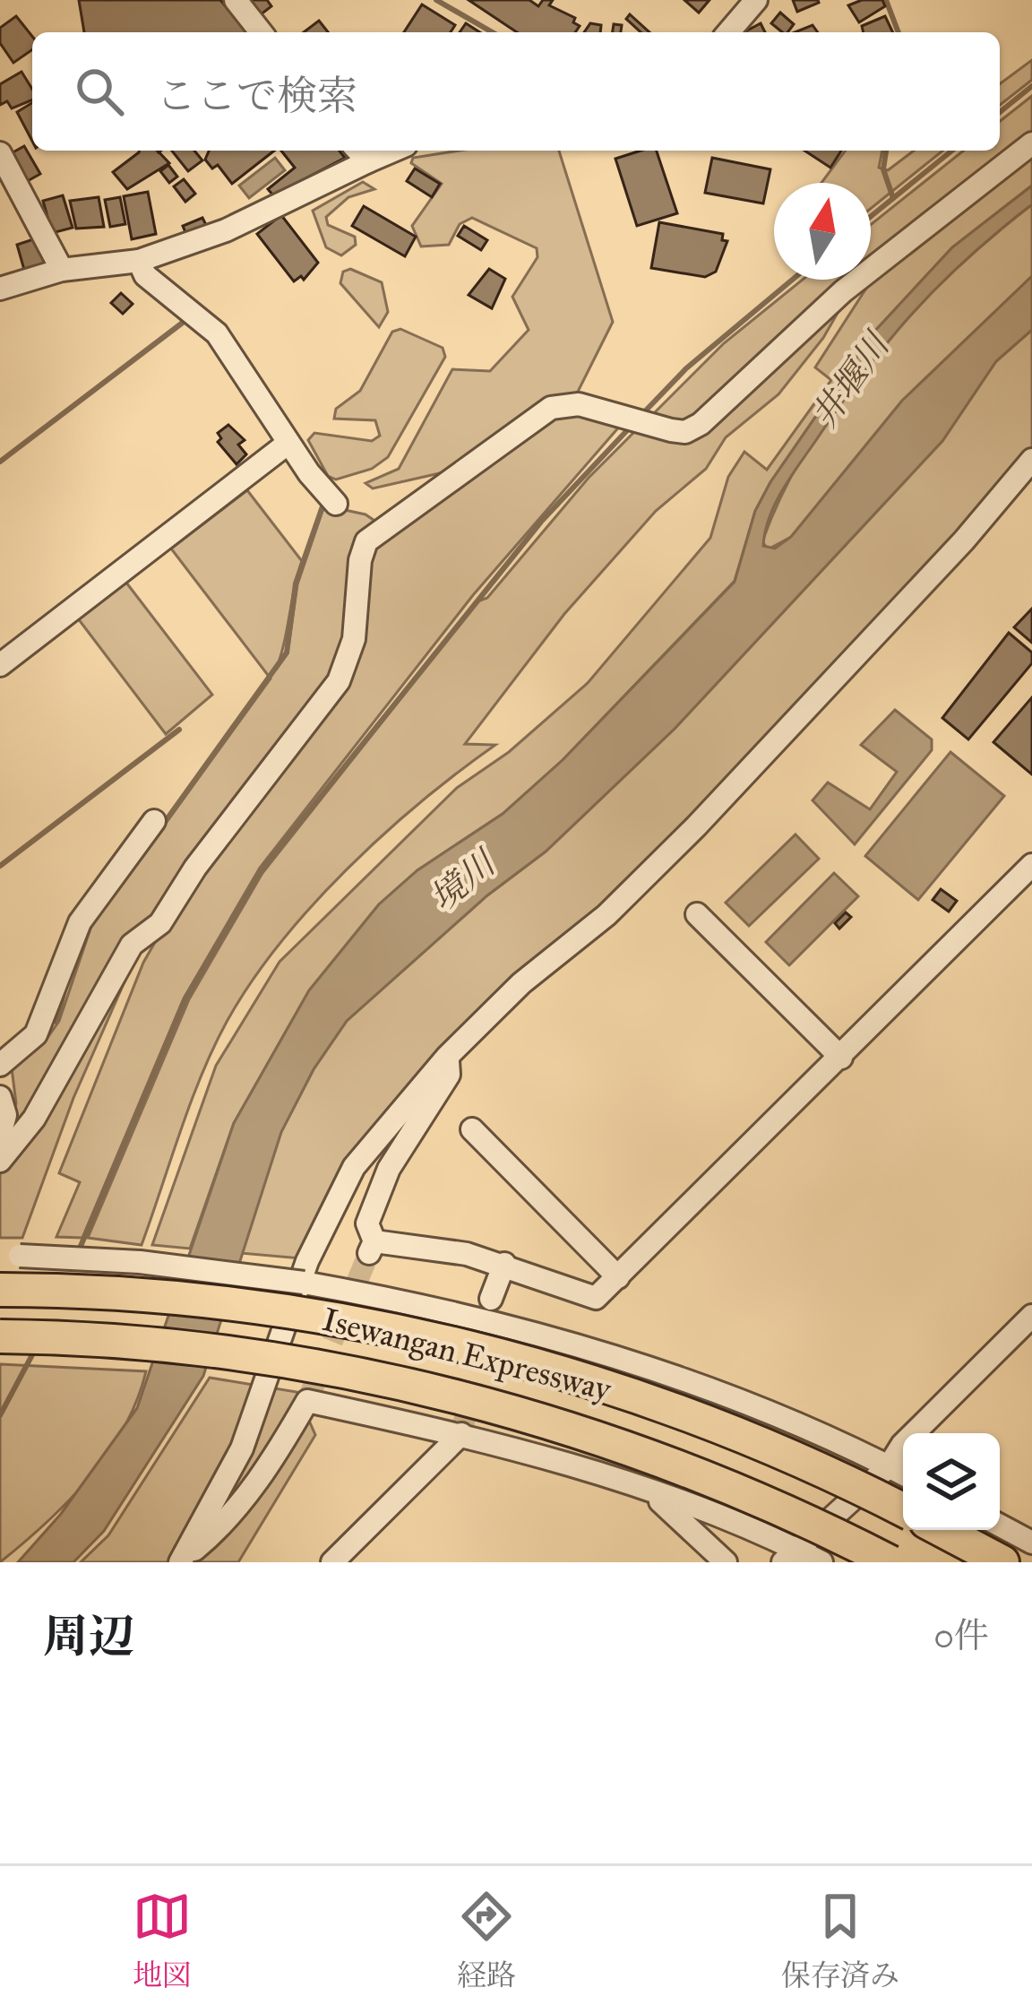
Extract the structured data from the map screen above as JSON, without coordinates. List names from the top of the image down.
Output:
{
  "streets": {
    "highway": ["Isewangan Expressway"]
  },
  "water": ["井堰川", "境川"],
  "north": "top",
  "page": {
    "search": "ここで検索",
    "heading": ["周辺", "0件"],
    "nav": ["地図", "経路", "保存済み"]
  }
}
